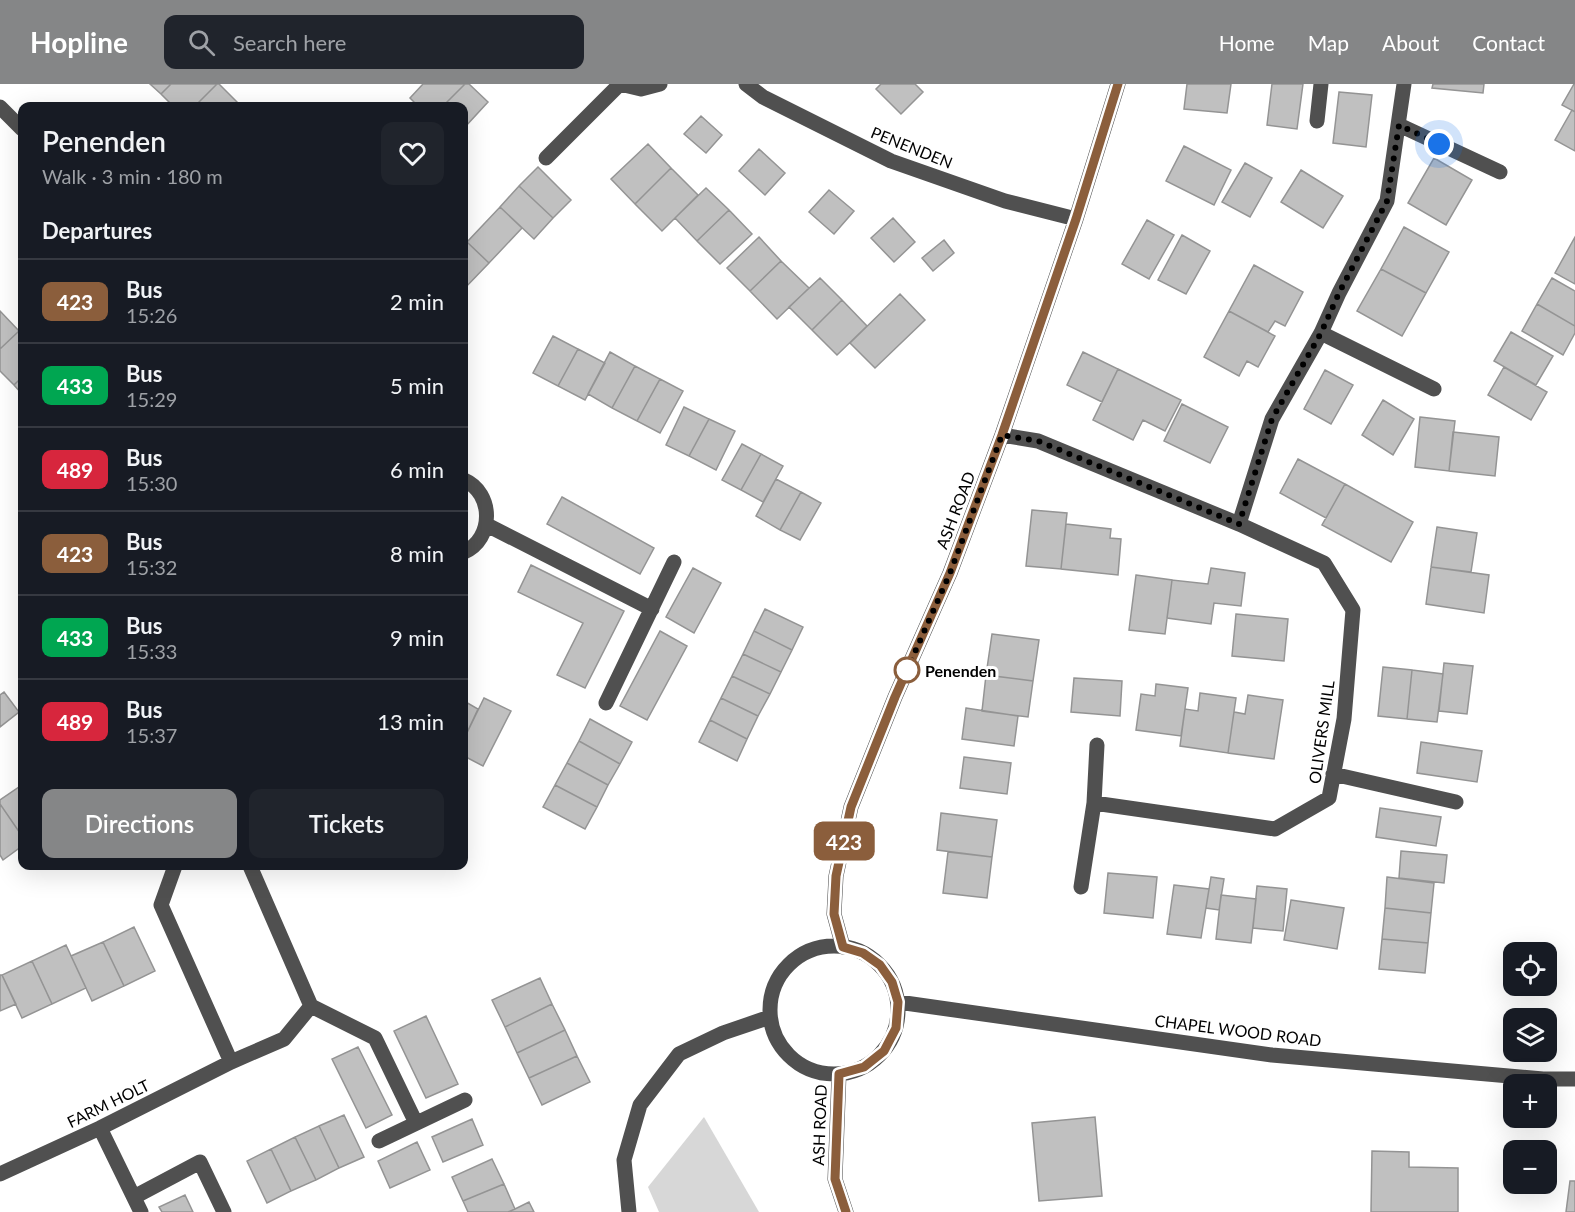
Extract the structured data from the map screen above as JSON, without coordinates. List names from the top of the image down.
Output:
{
  "streets": {
    "street": [
      "PENENDEN",
      "ASH ROAD",
      "OLIVERS MILL",
      "CHAPEL WOOD ROAD",
      "FARM HOLT"
    ]
  },
  "crossings": [
    ["PENENDEN", "ASH ROAD"],
    ["ASH ROAD", "OLIVERS MILL"],
    ["ASH ROAD", "CHAPEL WOOD ROAD"]
  ],
  "places": ["Penenden"],
  "lines": ["bus line 423"],
  "page": {
    "header": "Hopline",
    "search": "Search here",
    "nav": [
      "Home",
      "Map",
      "About",
      "Contact"
    ],
    "on_map": "423",
    "heading": [
      ["Penenden", "Walk · 3 min · 180 m"],
      "Departures"
    ],
    "list": [
      {
        "mark": "423",
        "name": "Bus",
        "note": "15:26",
        "value": "2 min"
      },
      {
        "mark": "433",
        "name": "Bus",
        "note": "15:29",
        "value": "5 min"
      },
      {
        "mark": "489",
        "name": "Bus",
        "note": "15:30",
        "value": "6 min"
      },
      {
        "mark": "423",
        "name": "Bus",
        "note": "15:32",
        "value": "8 min"
      },
      {
        "mark": "433",
        "name": "Bus",
        "note": "15:33",
        "value": "9 min"
      },
      {
        "mark": "489",
        "name": "Bus",
        "note": "15:37",
        "value": "13 min"
      }
    ],
    "buttons": ["Directions", "Tickets"],
    "map_buttons": ["+", "−"]
  }
}
